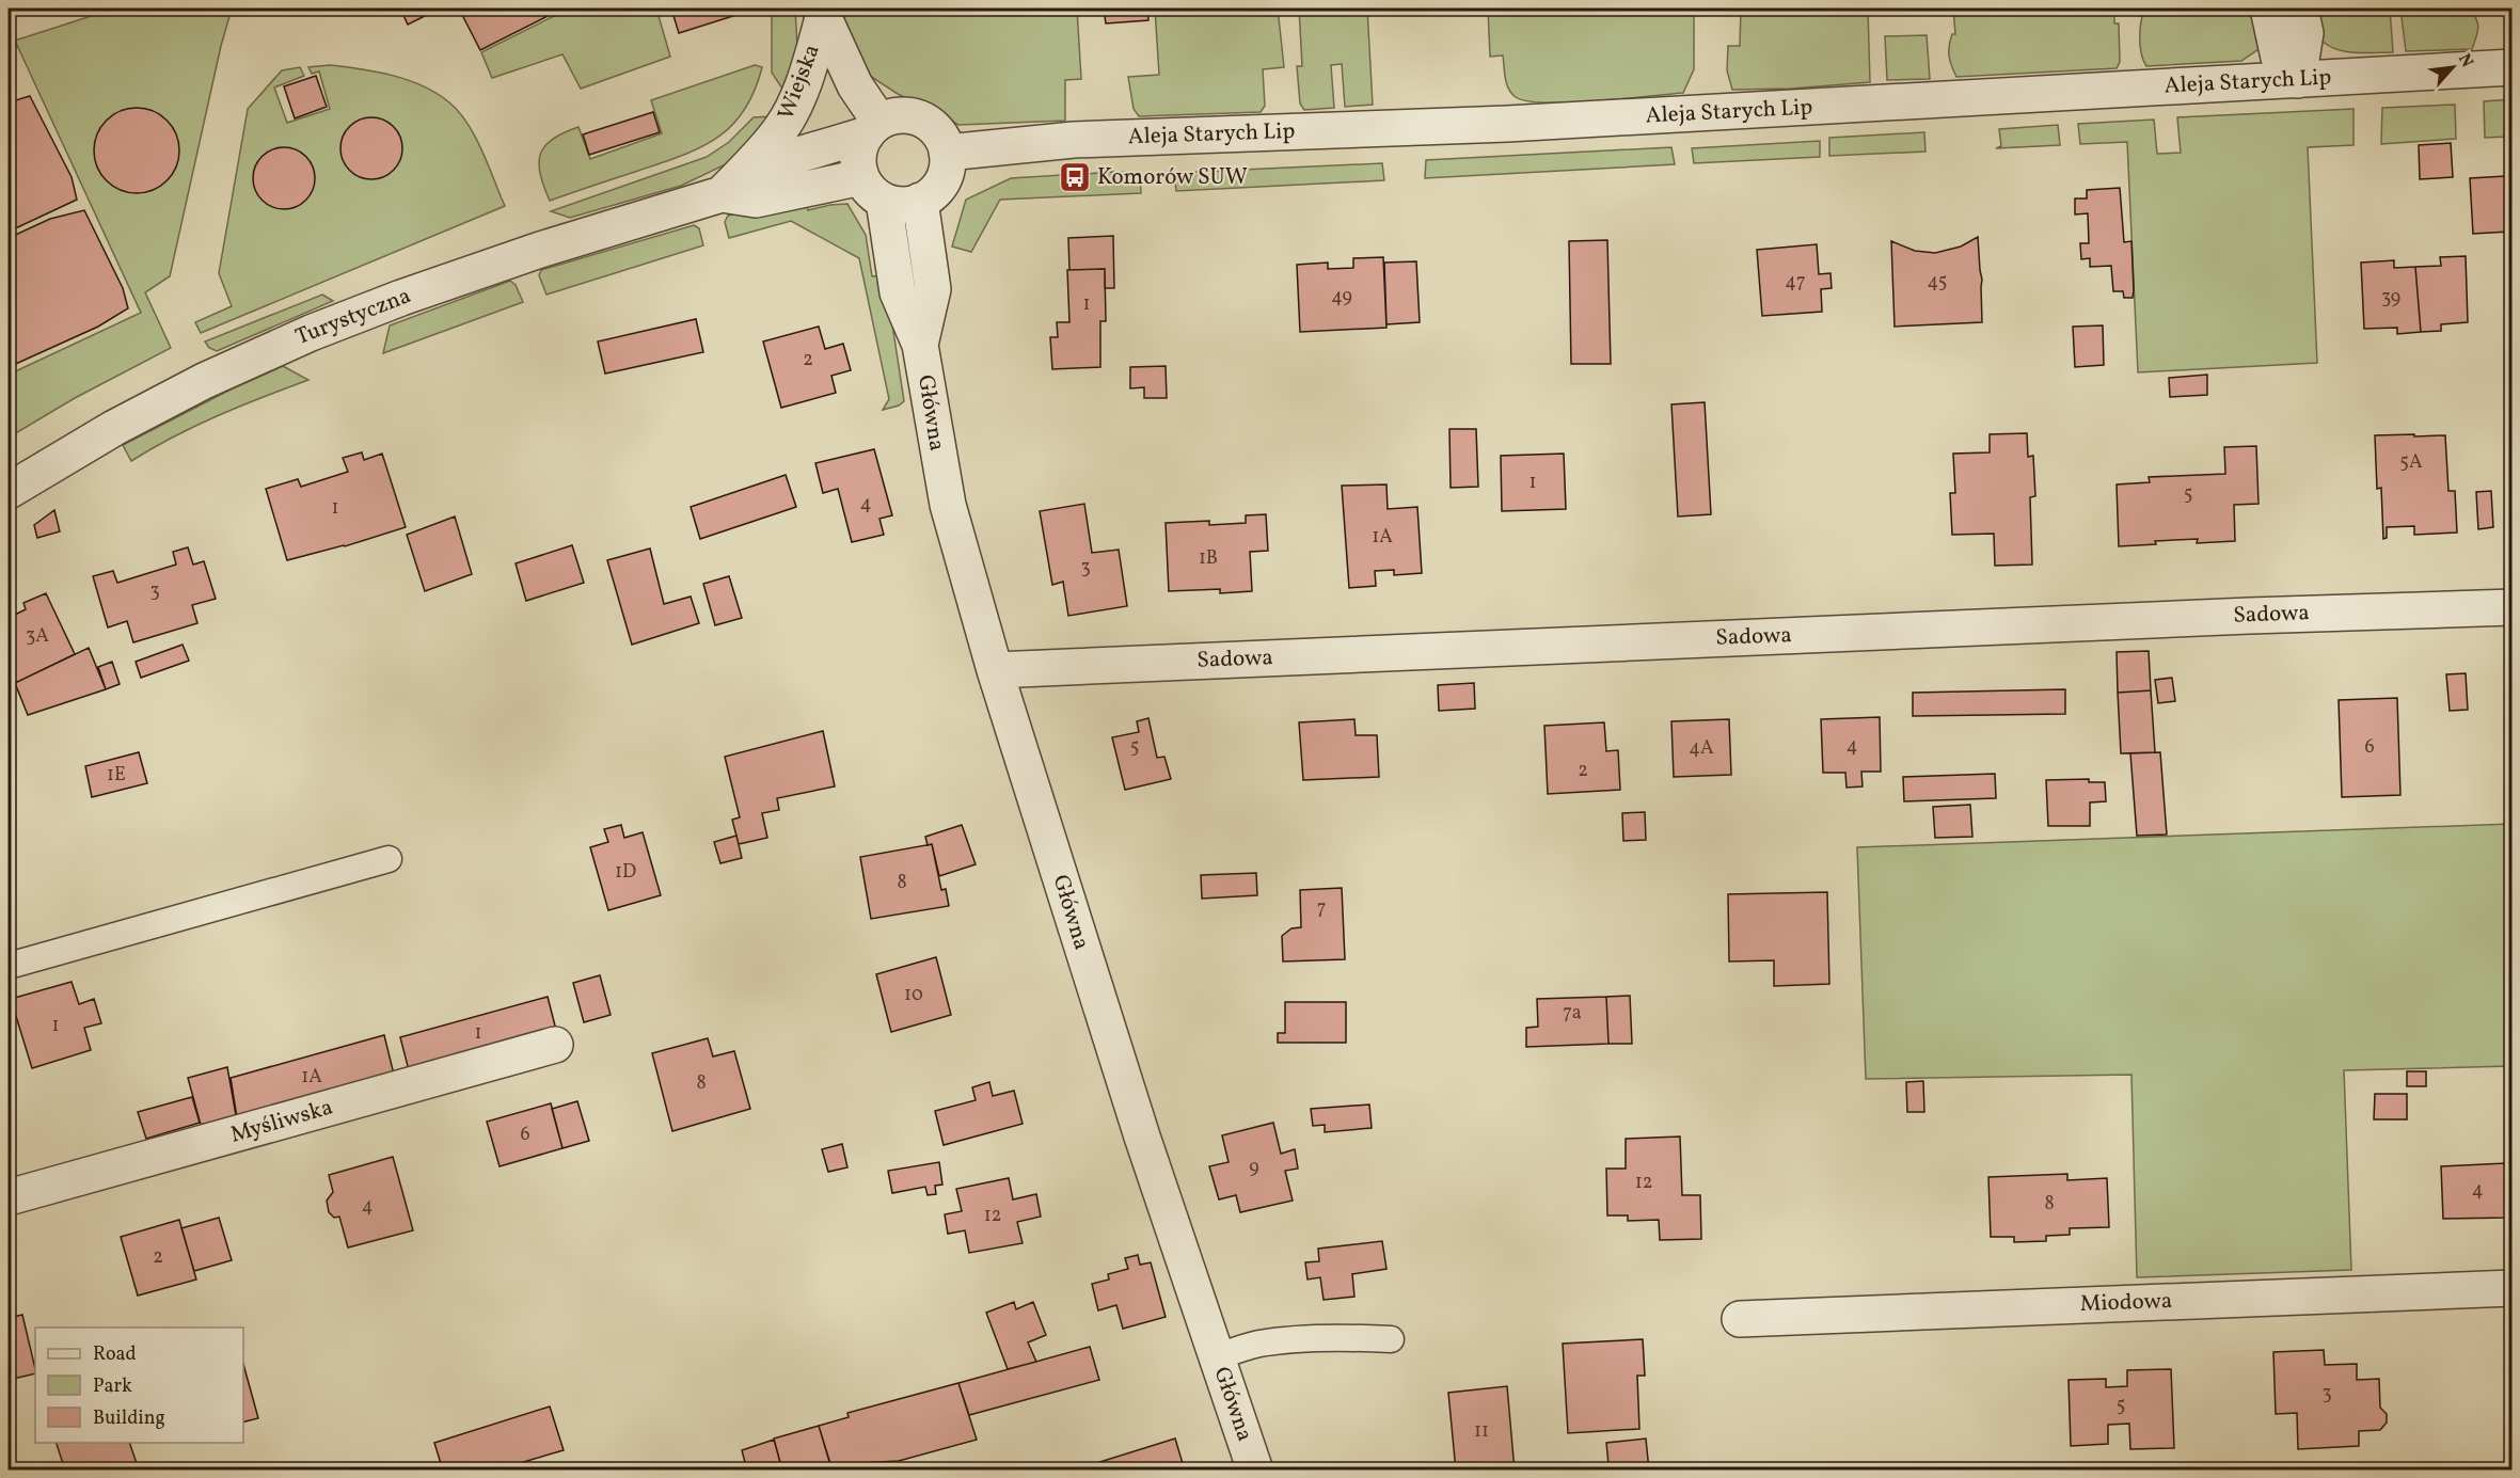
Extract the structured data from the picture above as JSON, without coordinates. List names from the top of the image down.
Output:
{
  "streets": {
    "street": [
      "Wiejska",
      "Aleja Starych Lip",
      "Turystyczna",
      "Główna",
      "Sadowa",
      "Myśliwska",
      "Miodowa"
    ]
  },
  "crossings": [
    ["Wiejska", "Aleja Starych Lip"],
    ["Wiejska", "Turystyczna"],
    ["Wiejska", "Główna"],
    ["Aleja Starych Lip", "Turystyczna"],
    ["Aleja Starych Lip", "Główna"],
    ["Turystyczna", "Główna"],
    ["Główna", "Sadowa"]
  ],
  "places": {
    "bus stop": ["Komorów SUW"]
  },
  "house_numbers": [
    "47",
    "45",
    "49",
    "39",
    "1",
    "2",
    "5A",
    "1",
    "5",
    "4",
    "1",
    "1A",
    "1B",
    "3",
    "3",
    "3A",
    "4",
    "5",
    "6",
    "4A",
    "2",
    "1E",
    "1D",
    "8",
    "7",
    "10",
    "7a",
    "1",
    "1",
    "1A",
    "8",
    "6",
    "9",
    "12",
    "4",
    "8",
    "4",
    "12",
    "2",
    "3",
    "5",
    "11"
  ],
  "legend": ["Road", "Park", "Building"],
  "north": "top right"
}
